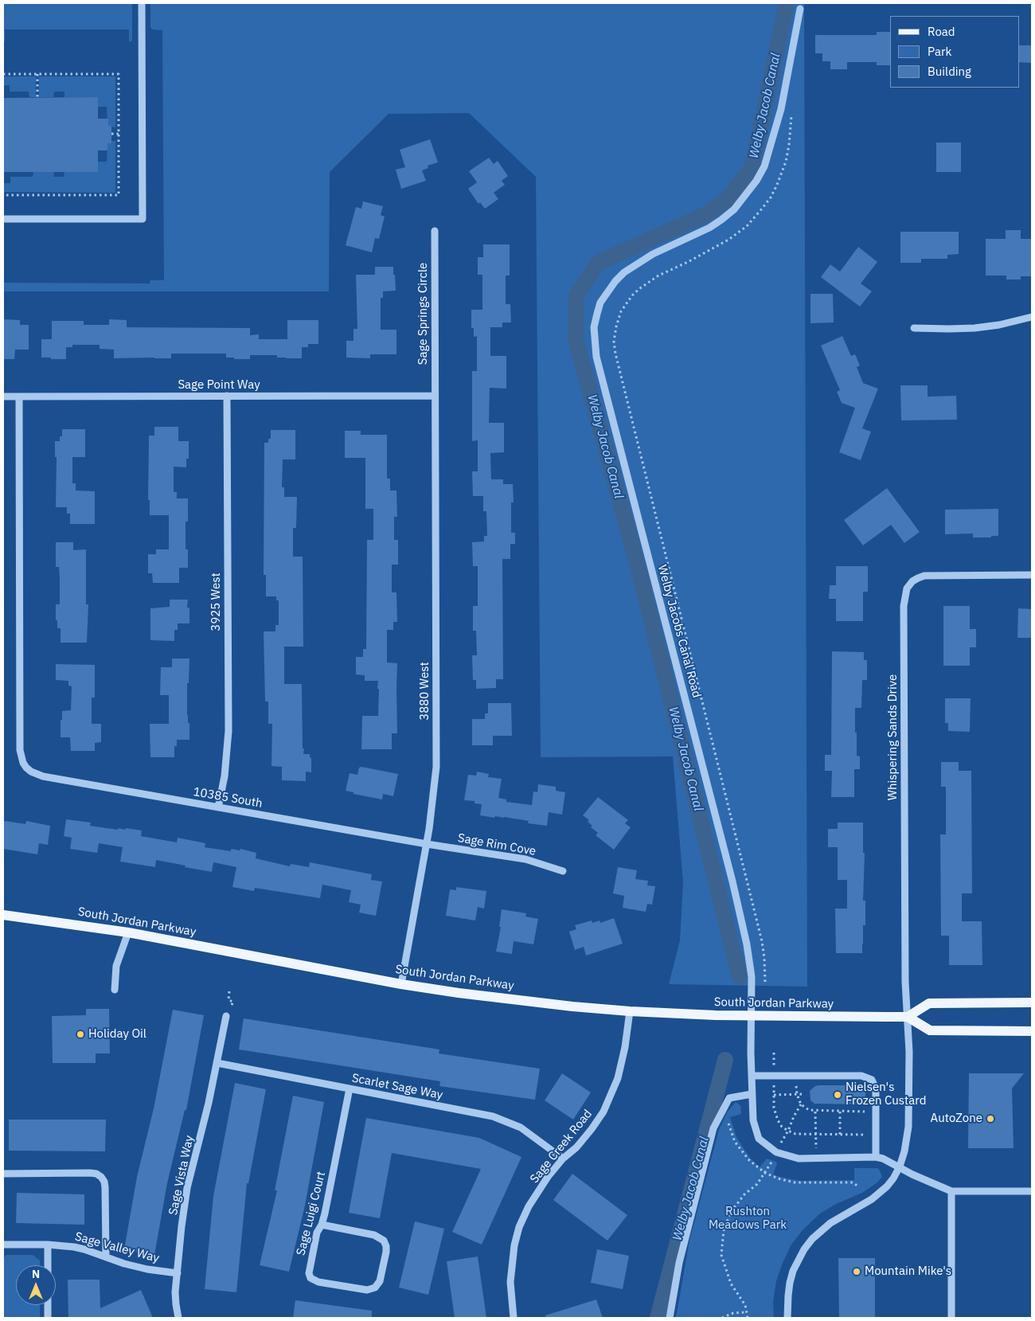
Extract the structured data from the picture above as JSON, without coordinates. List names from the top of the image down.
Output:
{
  "streets": {
    "main road": ["South Jordan Parkway"],
    "street": [
      "Sage Springs Circle",
      "Sage Point Way",
      "3925 West",
      "Welby Jacobs Canal Road",
      "3880 West",
      "Whispering Sands Drive",
      "10385 South",
      "Sage Rim Cove",
      "Scarlet Sage Way",
      "Sage Creek Road",
      "Sage Vista Way",
      "Sage Luigi Court",
      "Sage Valley Way"
    ]
  },
  "crossings": [
    ["Sage Springs Circle", "Sage Point Way"],
    ["Sage Springs Circle", "3880 West"],
    ["Sage Point Way", "3925 West"],
    ["Sage Point Way", "3880 West"],
    ["Sage Point Way", "10385 South"],
    ["3925 West", "10385 South"],
    ["Welby Jacobs Canal Road", "South Jordan Parkway"],
    ["3880 West", "10385 South"],
    ["3880 West", "Sage Rim Cove"],
    ["3880 West", "South Jordan Parkway"],
    ["Whispering Sands Drive", "South Jordan Parkway"],
    ["10385 South", "Sage Rim Cove"],
    ["South Jordan Parkway", "Sage Creek Road"],
    ["Scarlet Sage Way", "Sage Creek Road"],
    ["Scarlet Sage Way", "Sage Vista Way"],
    ["Scarlet Sage Way", "Sage Luigi Court"],
    ["Sage Vista Way", "Sage Valley Way"]
  ],
  "water": ["Welby Jacob Canal"],
  "parks": ["Rushton Meadows Park"],
  "places": [
    "Holiday Oil",
    "Nielsen's Frozen Custard",
    "AutoZone",
    "Mountain Mike's"
  ],
  "legend": ["Road", "Park", "Building"],
  "north": "top"
}
